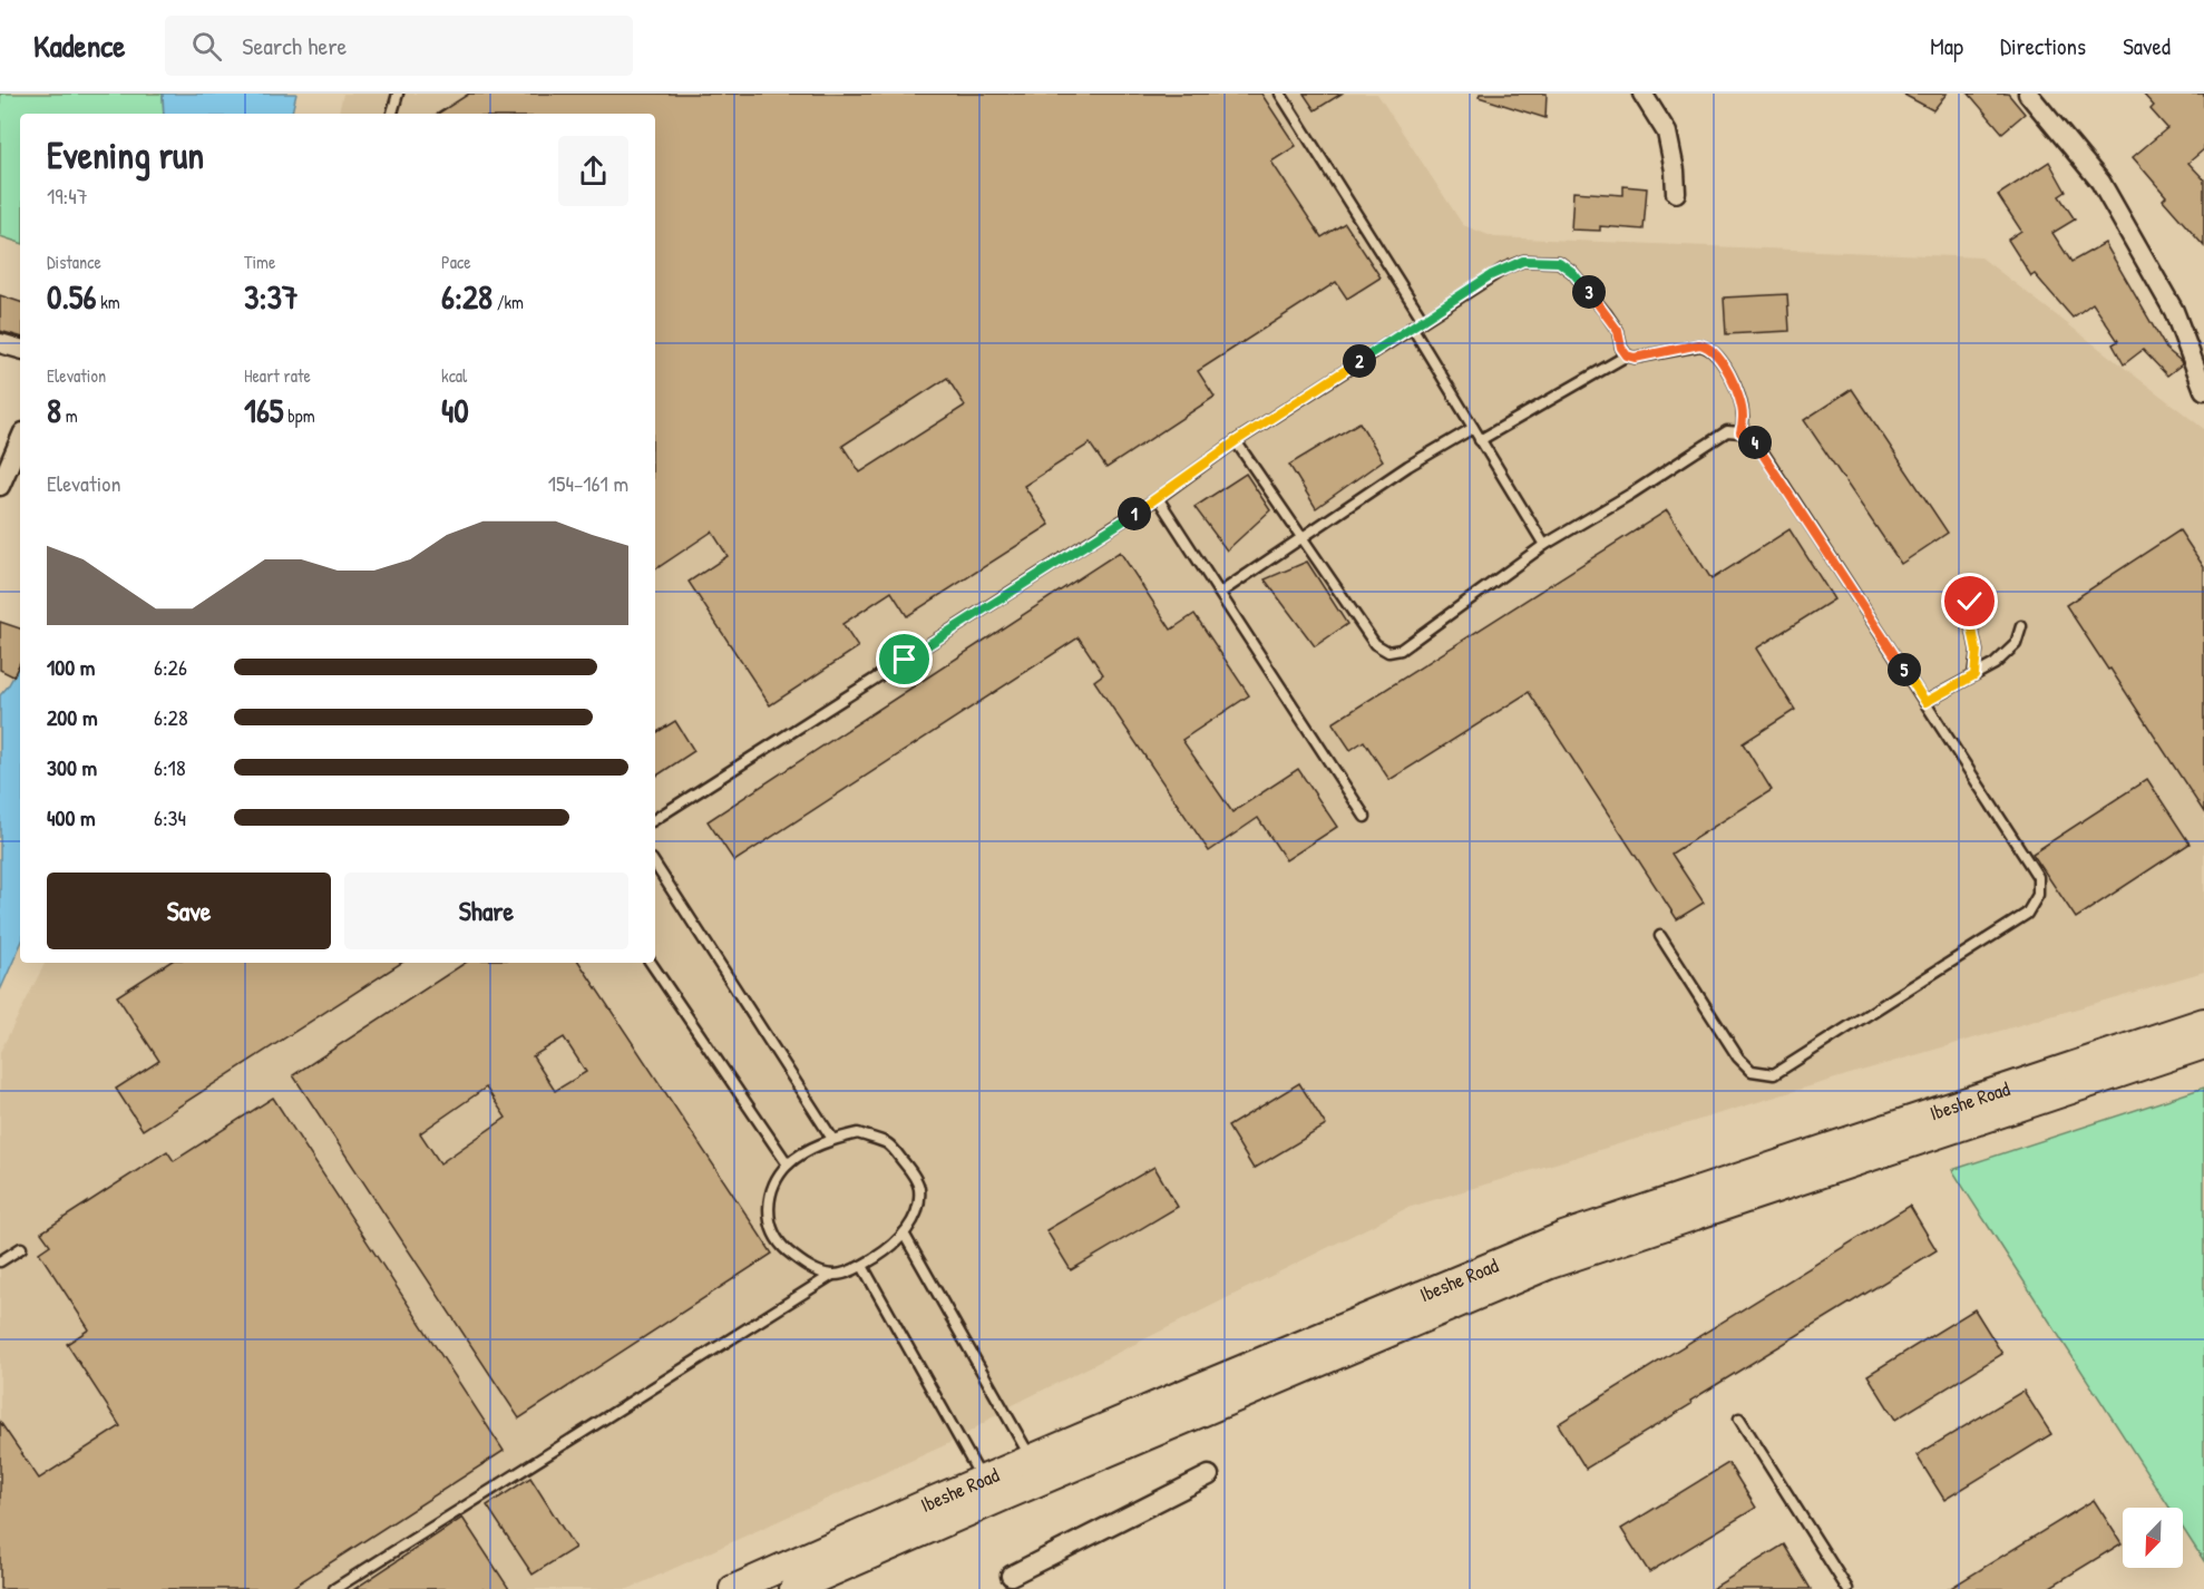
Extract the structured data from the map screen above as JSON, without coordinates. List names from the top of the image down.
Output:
{
  "streets": {
    "main road": ["Ibeshe Road"]
  },
  "north": "bottom left",
  "page": {
    "header": "Kadence",
    "search": "Search here",
    "nav": ["Map", "Directions", "Saved"],
    "heading": ["Evening run", "19:47"],
    "stats": [
      ["Distance", "0.56 km"],
      ["Time", "3:37"],
      ["Pace", "6:28 /km"],
      ["Elevation", "8 m"],
      ["Heart rate", "165 bpm"],
      ["kcal", "40"]
    ],
    "pins": [
      "3",
      "2",
      "4",
      "1",
      "5"
    ],
    "chart": ["Elevation", "154–161 m"],
    "list": [
      {
        "name": "100 m",
        "note": "6:26"
      },
      {
        "name": "200 m",
        "note": "6:28"
      },
      {
        "name": "300 m",
        "note": "6:18"
      },
      {
        "name": "400 m",
        "note": "6:34"
      }
    ],
    "buttons": ["Save", "Share"]
  }
}
